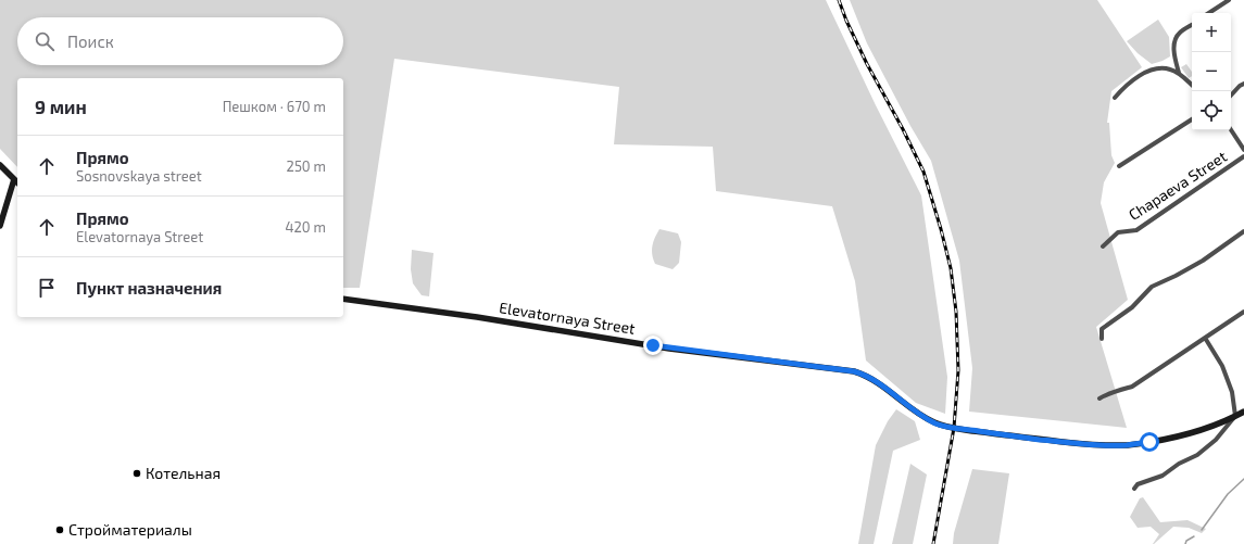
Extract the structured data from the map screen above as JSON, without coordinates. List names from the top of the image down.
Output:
{
  "streets": {
    "main road": ["Elevatornaya Street"],
    "street": ["Chapaeva Street"]
  },
  "places": ["Котельная", "Стройматериалы"],
  "page": {
    "map_buttons": ["+", "−"],
    "search": "Поиск",
    "heading": ["9 мин", "Пешком · 670 m"],
    "list": [
      ["Прямо", "Sosnovskaya street", "250 m"],
      ["Прямо", "Elevatornaya Street", "420 m"],
      "Пункт назначения"
    ]
  }
}
